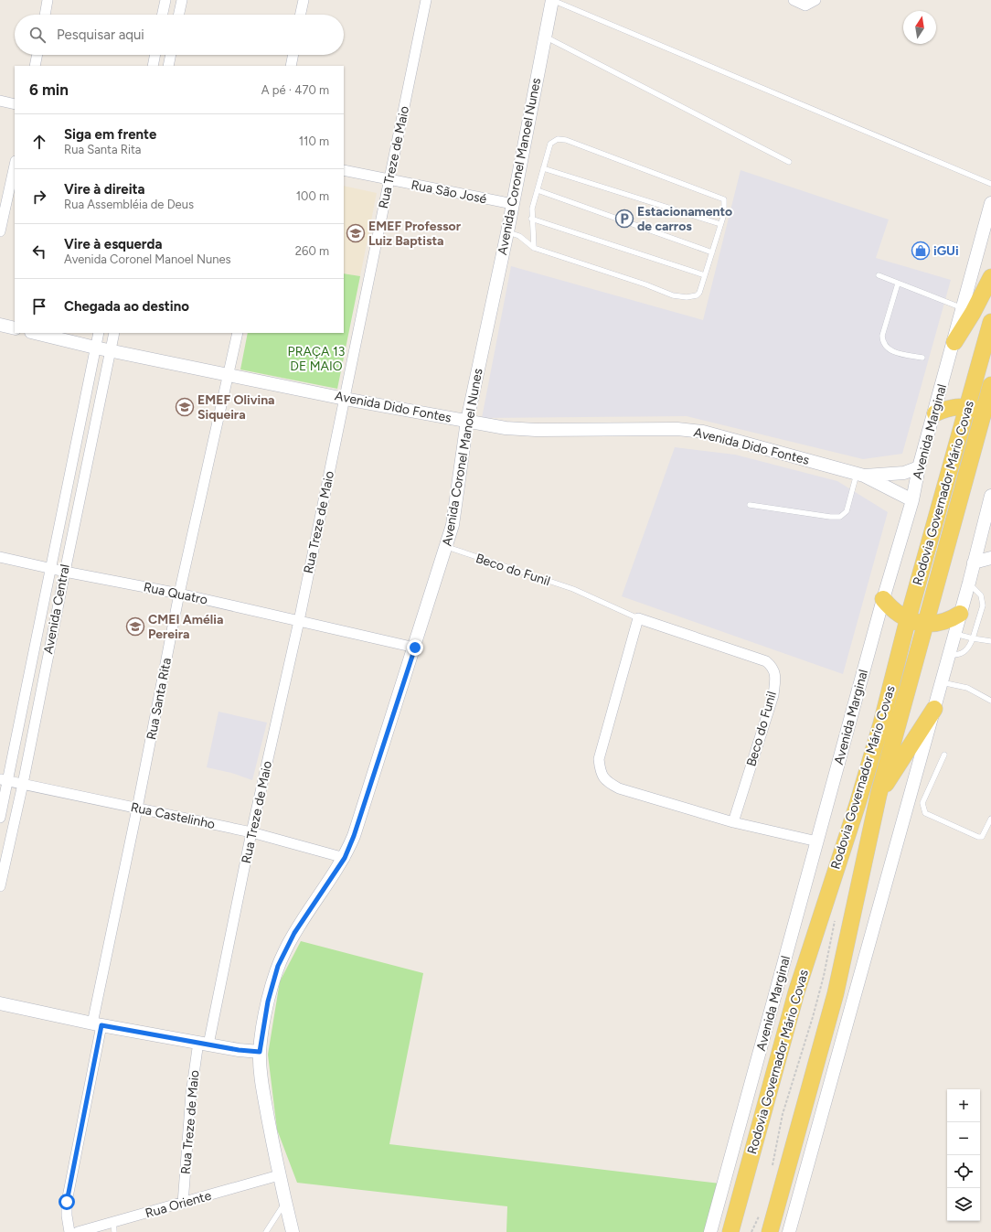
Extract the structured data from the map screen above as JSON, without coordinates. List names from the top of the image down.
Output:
{
  "streets": {
    "main road": ["Rodovia Governador Mário Covas"],
    "street": [
      "Rua Treze de Maio",
      "Avenida Coronel Manoel Nunes",
      "Rua São José",
      "Avenida Dido Fontes",
      "Avenida Marginal",
      "Beco do Funil",
      "Rua Quatro",
      "Avenida Central",
      "Rua Santa Rita",
      "Rua Castelinho",
      "Rua Oriente"
    ]
  },
  "crossings": [
    ["Rua Treze de Maio", "Rua São José"],
    ["Rua Treze de Maio", "Avenida Dido Fontes"],
    ["Rua Treze de Maio", "Rua Quatro"],
    ["Rua Treze de Maio", "Rua Castelinho"],
    ["Rua Treze de Maio", "Rua Oriente"],
    ["Avenida Coronel Manoel Nunes", "Rua São José"],
    ["Avenida Coronel Manoel Nunes", "Avenida Dido Fontes"],
    ["Avenida Coronel Manoel Nunes", "Beco do Funil"],
    ["Avenida Coronel Manoel Nunes", "Rua Quatro"],
    ["Avenida Coronel Manoel Nunes", "Rua Castelinho"],
    ["Avenida Coronel Manoel Nunes", "Rua Oriente"],
    ["Avenida Dido Fontes", "Avenida Marginal"],
    ["Avenida Dido Fontes", "Avenida Central"],
    ["Avenida Dido Fontes", "Rua Santa Rita"],
    ["Rua Quatro", "Avenida Central"],
    ["Rua Quatro", "Rua Santa Rita"],
    ["Avenida Central", "Rua Castelinho"],
    ["Rua Santa Rita", "Rua Castelinho"]
  ],
  "parks": ["PRAÇA 13 DE MAIO"],
  "places": {
    "parking": ["Estacionamento de carros"],
    "school or university": ["EMEF Professor Luiz Baptista", "EMEF Olivina Siqueira", "CMEI Amélia Pereira"],
    "shop": ["iGUi"]
  },
  "north": "top",
  "page": {
    "search": "Pesquisar aqui",
    "heading": ["6 min", "A pé · 470 m"],
    "list": [
      ["Siga em frente", "Rua Santa Rita", "110 m"],
      ["Vire à direita", "Rua Assembléia de Deus", "100 m"],
      ["Vire à esquerda", "Avenida Coronel Manoel Nunes", "260 m"],
      "Chegada ao destino"
    ],
    "map_buttons": ["+", "−"]
  }
}
